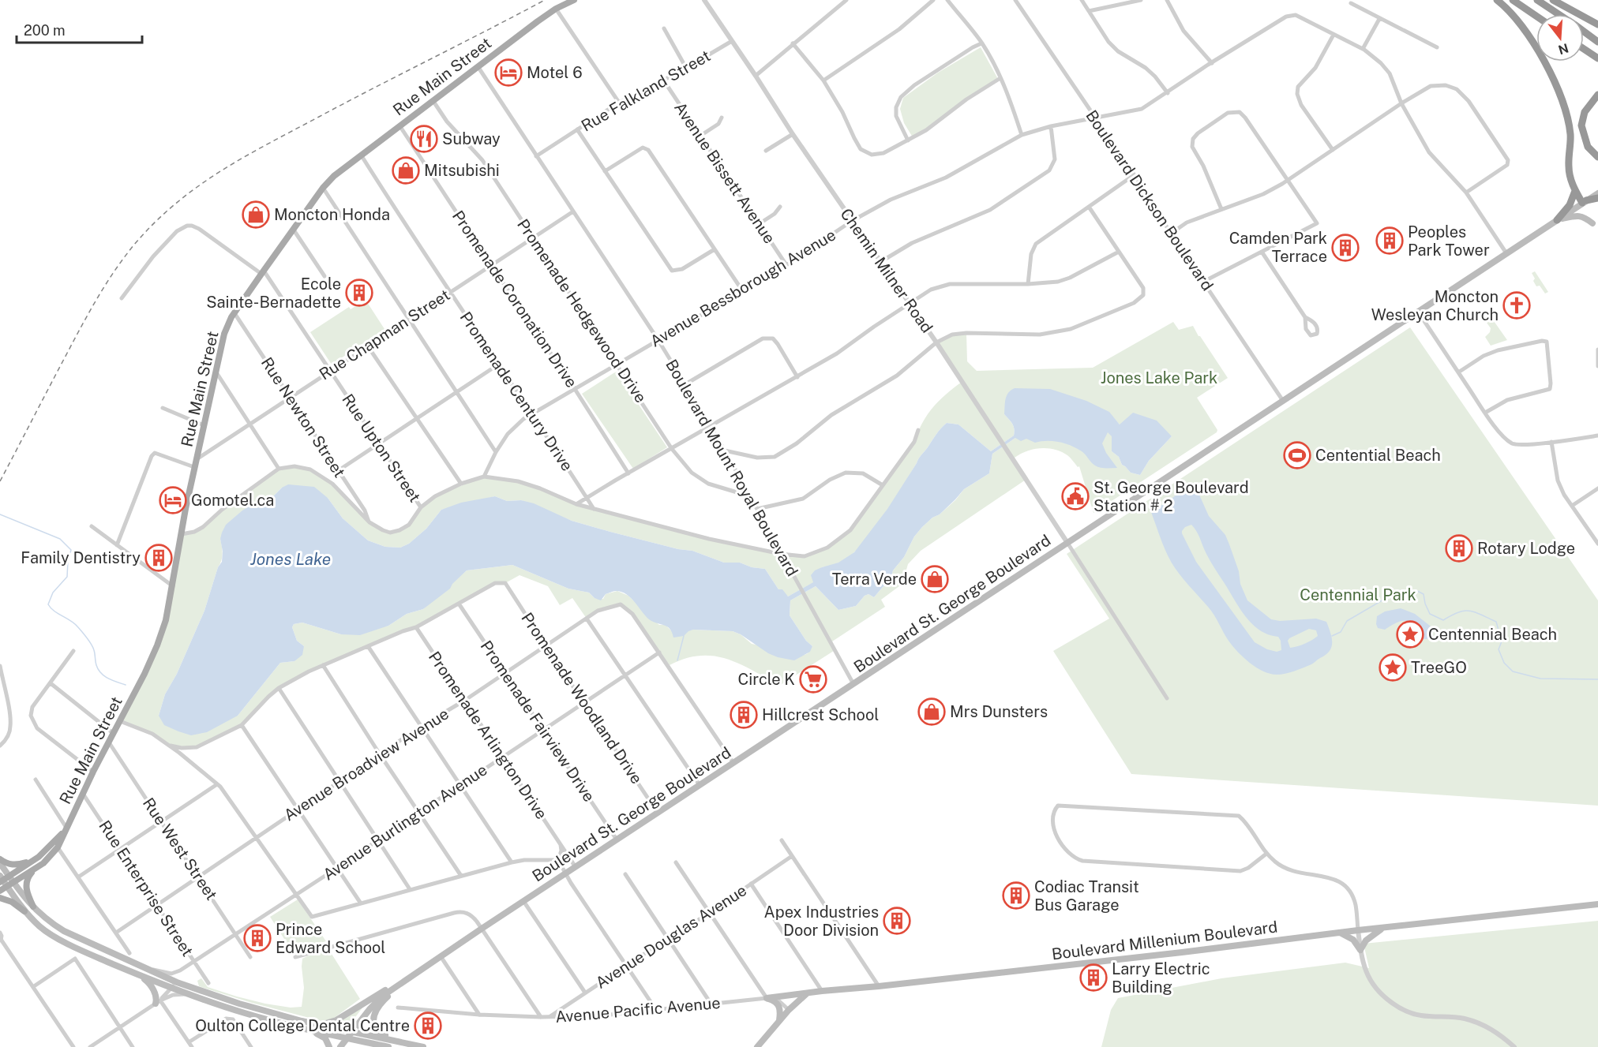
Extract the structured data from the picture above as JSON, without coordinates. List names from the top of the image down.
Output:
{
  "streets": {
    "main road": ["Rue Main Street", "Boulevard St. George Boulevard", "Boulevard Millenium Boulevard"],
    "street": [
      "Rue Falkland Street",
      "Avenue Bissett Avenue",
      "Boulevard Dickson Boulevard",
      "Chemin Milner Road",
      "Avenue Bessborough Avenue",
      "Promenade Coronation Drive",
      "Promenade Hedgewood Drive",
      "Rue Chapman Street",
      "Promenade Century Drive",
      "Rue Newton Street",
      "Rue Upton Street",
      "Boulevard Mount Royal Boulevard",
      "Promenade Woodland Drive",
      "Promenade Fairview Drive",
      "Promenade Arlington Drive",
      "Avenue Broadview Avenue",
      "Avenue Burlington Avenue",
      "Rue West Street",
      "Rue Enterprise Street",
      "Avenue Douglas Avenue",
      "Avenue Pacific Avenue"
    ]
  },
  "crossings": [
    ["Rue Main Street", "Promenade Coronation Drive"],
    ["Rue Main Street", "Promenade Hedgewood Drive"],
    ["Rue Main Street", "Rue Chapman Street"],
    ["Rue Main Street", "Promenade Century Drive"],
    ["Rue Main Street", "Rue Newton Street"],
    ["Rue Main Street", "Rue Upton Street"],
    ["Rue Main Street", "Boulevard Mount Royal Boulevard"],
    ["Rue Main Street", "Rue West Street"],
    ["Rue Main Street", "Rue Enterprise Street"],
    ["Rue Falkland Street", "Avenue Bissett Avenue"],
    ["Rue Falkland Street", "Chemin Milner Road"],
    ["Rue Falkland Street", "Boulevard Mount Royal Boulevard"],
    ["Avenue Bissett Avenue", "Avenue Bessborough Avenue"],
    ["Boulevard Dickson Boulevard", "Avenue Bessborough Avenue"],
    ["Boulevard Dickson Boulevard", "Boulevard St. George Boulevard"],
    ["Chemin Milner Road", "Avenue Bessborough Avenue"],
    ["Chemin Milner Road", "Boulevard St. George Boulevard"],
    ["Avenue Bessborough Avenue", "Promenade Coronation Drive"],
    ["Avenue Bessborough Avenue", "Promenade Hedgewood Drive"],
    ["Avenue Bessborough Avenue", "Promenade Century Drive"],
    ["Avenue Bessborough Avenue", "Boulevard Mount Royal Boulevard"],
    ["Avenue Bessborough Avenue", "Boulevard St. George Boulevard"],
    ["Promenade Coronation Drive", "Rue Chapman Street"],
    ["Promenade Hedgewood Drive", "Rue Chapman Street"],
    ["Promenade Hedgewood Drive", "Boulevard Mount Royal Boulevard"],
    ["Rue Chapman Street", "Promenade Century Drive"],
    ["Rue Chapman Street", "Rue Newton Street"],
    ["Rue Chapman Street", "Rue Upton Street"],
    ["Rue Chapman Street", "Boulevard Mount Royal Boulevard"],
    ["Boulevard Mount Royal Boulevard", "Boulevard St. George Boulevard"],
    ["Boulevard St. George Boulevard", "Promenade Woodland Drive"],
    ["Boulevard St. George Boulevard", "Promenade Fairview Drive"],
    ["Boulevard St. George Boulevard", "Promenade Arlington Drive"],
    ["Promenade Woodland Drive", "Promenade Fairview Drive"],
    ["Promenade Woodland Drive", "Avenue Broadview Avenue"],
    ["Promenade Woodland Drive", "Avenue Burlington Avenue"],
    ["Promenade Fairview Drive", "Avenue Broadview Avenue"],
    ["Promenade Fairview Drive", "Avenue Burlington Avenue"],
    ["Promenade Arlington Drive", "Avenue Broadview Avenue"],
    ["Promenade Arlington Drive", "Avenue Burlington Avenue"],
    ["Avenue Broadview Avenue", "Avenue Burlington Avenue"],
    ["Avenue Broadview Avenue", "Rue West Street"],
    ["Avenue Broadview Avenue", "Rue Enterprise Street"],
    ["Avenue Burlington Avenue", "Rue West Street"],
    ["Avenue Burlington Avenue", "Rue Enterprise Street"],
    ["Avenue Douglas Avenue", "Avenue Pacific Avenue"],
    ["Boulevard Millenium Boulevard", "Avenue Pacific Avenue"]
  ],
  "water": ["Jones Lake"],
  "parks": ["Jones Lake Park", "Centennial Park"],
  "places": {
    "hotel": ["Motel 6", "Gomotel.ca"],
    "restaurant": ["Subway"],
    "shop": [
      "Mitsubishi",
      "Moncton Honda",
      "Terra Verde",
      "Mrs Dunsters"
    ],
    "building": [
      "Peoples Park Tower",
      "Camden Park Terrace",
      "Ecole Sainte-Bernadette",
      "Rotary Lodge",
      "Family Dentistry",
      "Hillcrest School",
      "Codiac Transit Bus Garage",
      "Apex Industries Door Division",
      "Prince Edward School",
      "Larry Electric Building",
      "Oulton College Dental Centre"
    ],
    "church": ["Moncton Wesleyan Church"],
    "sports": ["Centential Beach"],
    "public building": ["St. George Boulevard Station # 2"],
    "place": ["Centennial Beach", "TreeGO"],
    "supermarket": ["Circle K"]
  },
  "scale_bar": "200 m",
  "north": "bottom"
}
